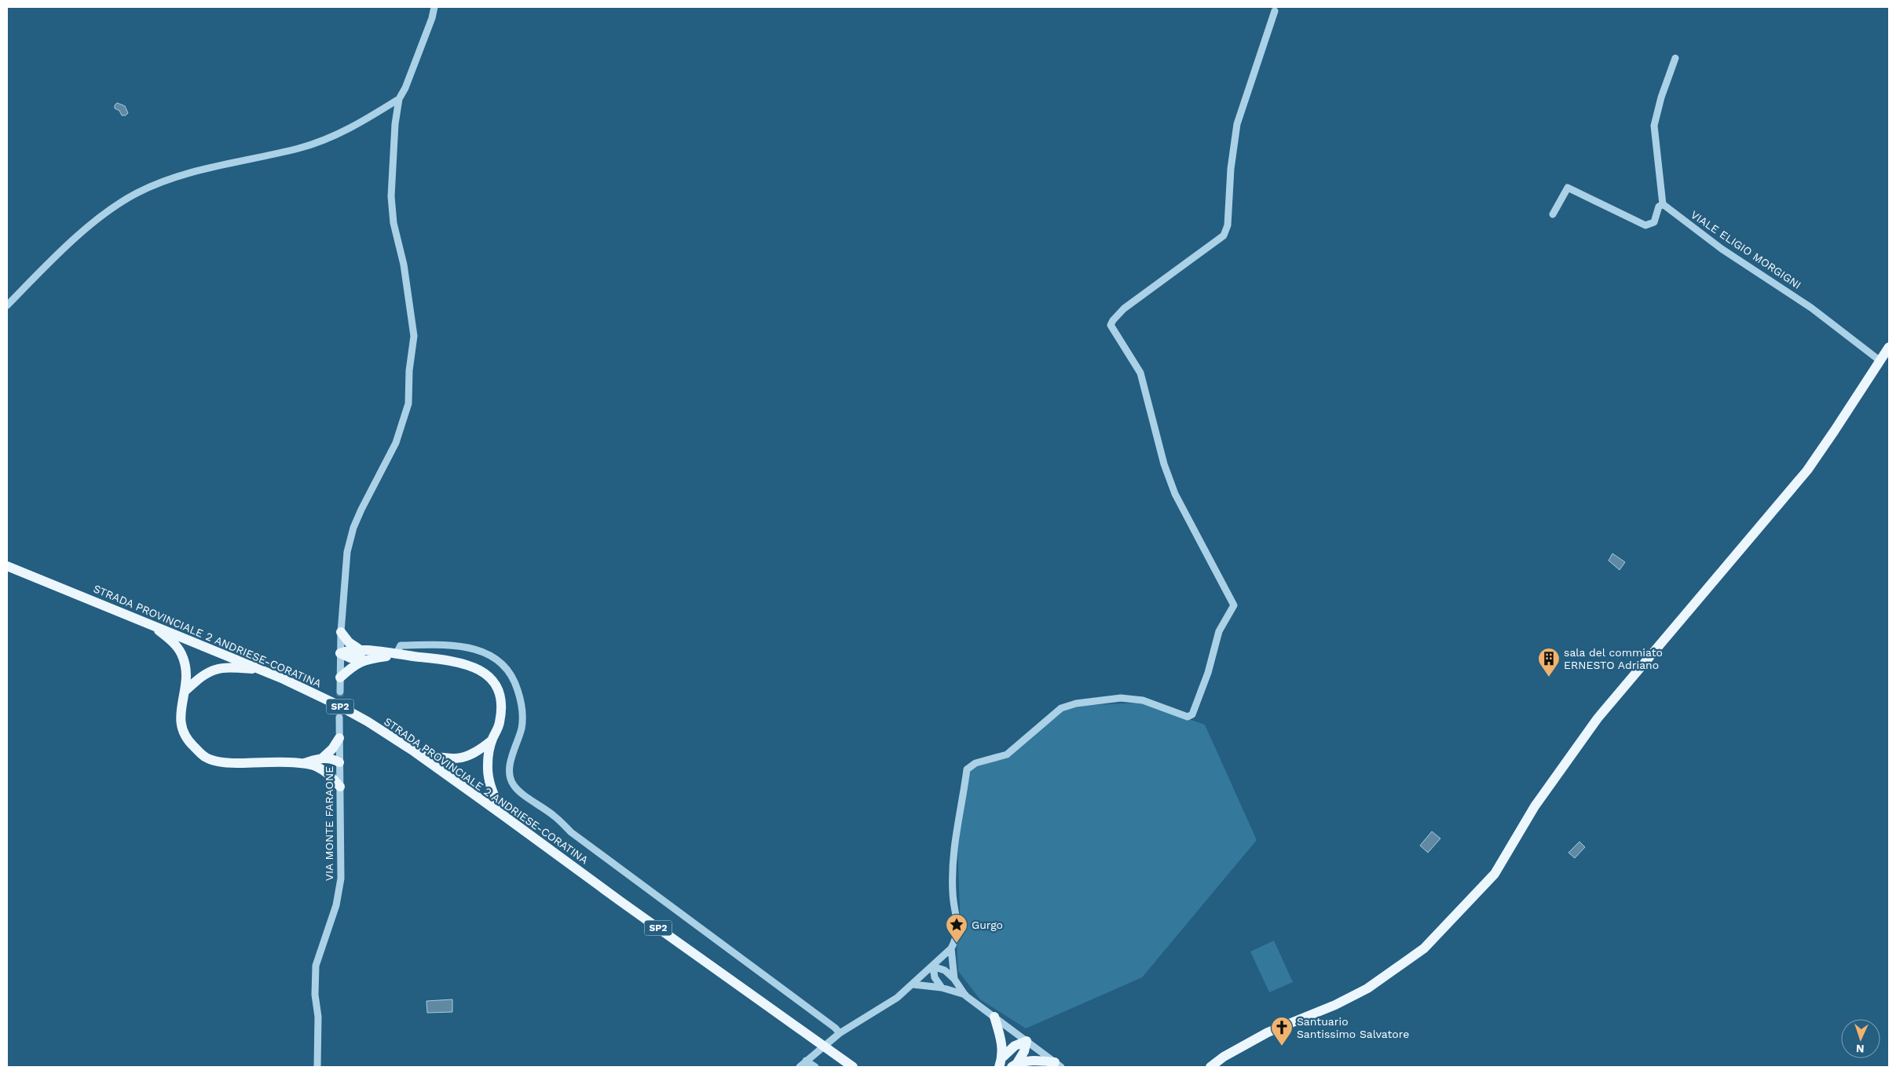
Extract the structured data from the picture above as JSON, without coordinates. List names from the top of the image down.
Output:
{
  "streets": {
    "main road": ["STRADA PROVINCIALE 2 ANDRIESE-CORATINA", "SP2"],
    "street": ["VIALE ELIGIO MORGIGNI", "VIA MONTE FARAONE"]
  },
  "places": {
    "building": ["sala del commiato ERNESTO Adriano"],
    "place": ["Gurgo"],
    "church": ["Santuario Santissimo Salvatore"]
  },
  "north": "bottom"
}
